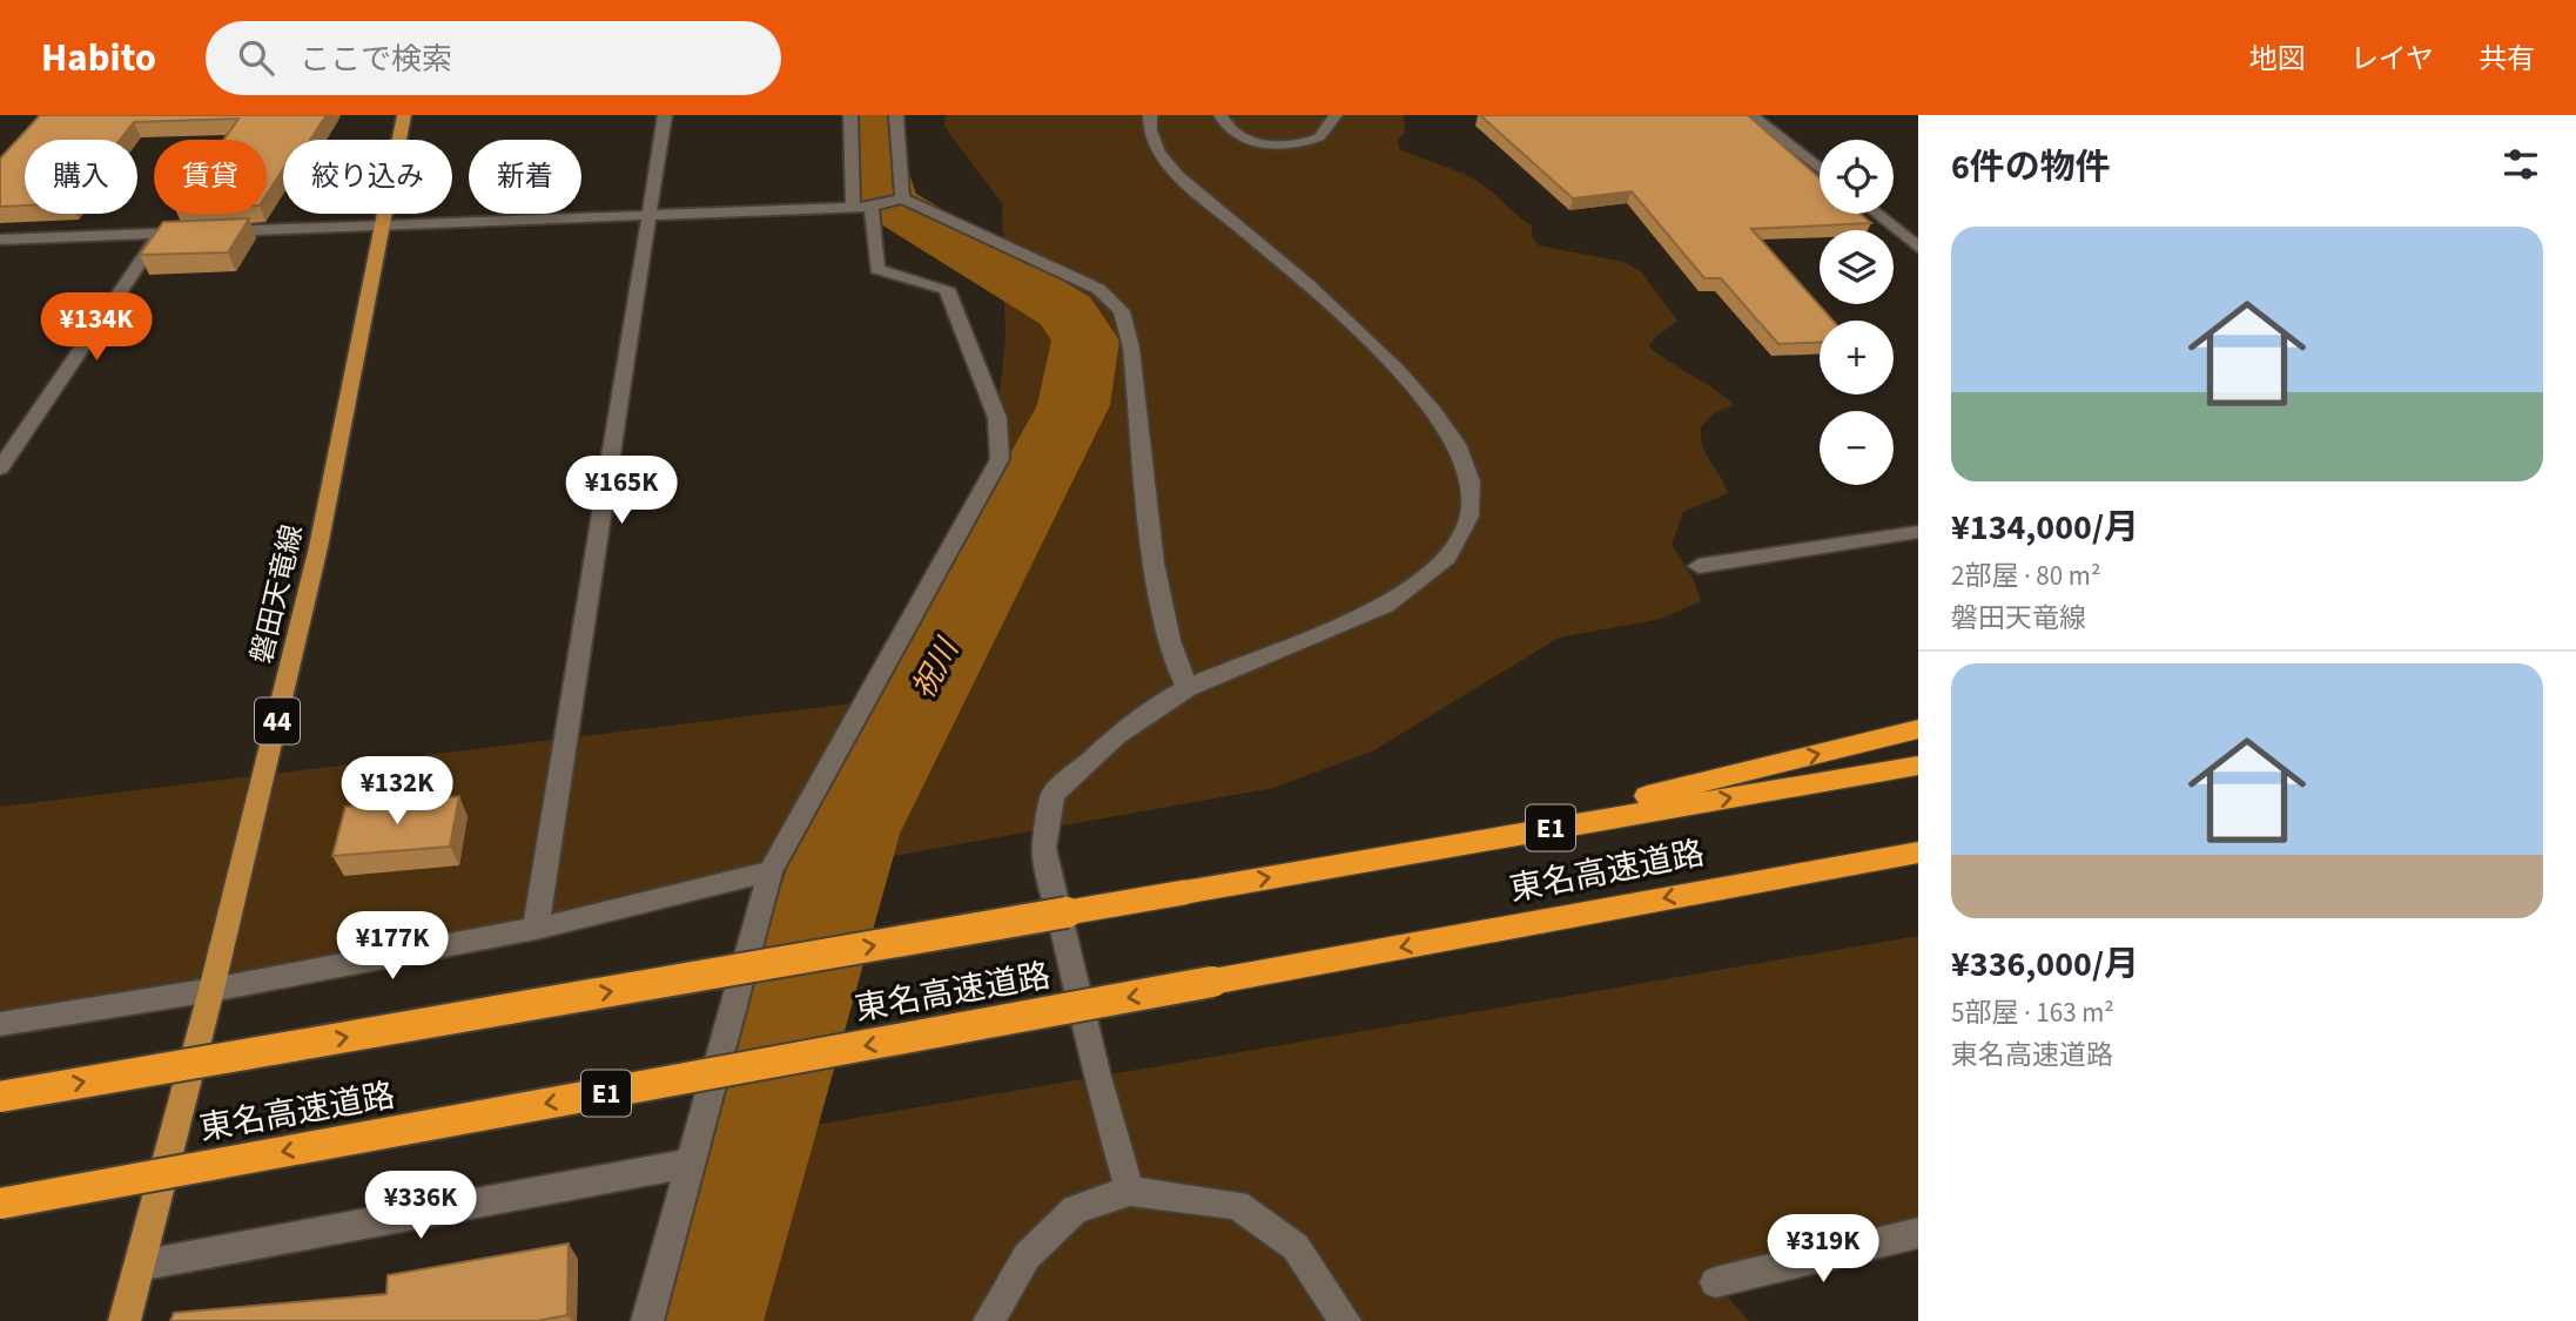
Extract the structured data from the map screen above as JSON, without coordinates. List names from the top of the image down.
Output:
{
  "streets": {
    "highway": ["E1", "東名高速道路"],
    "main road": ["磐田天竜線", "44"]
  },
  "water": ["祝川"],
  "page": {
    "header": "Habito",
    "search": "ここで検索",
    "nav": ["地図", "レイヤ", "共有"],
    "heading": "6件の物件",
    "map_buttons": ["+", "−"],
    "chip": [
      "購入",
      "賃貸",
      "絞り込み",
      "新着"
    ],
    "list": [
      {
        "name": "¥134,000/月",
        "note": "2部屋 · 80 m² · 磐田天竜線"
      },
      {
        "name": "¥336,000/月",
        "note": "5部屋 · 163 m² · 東名高速道路"
      }
    ],
    "price": [
      "¥134K",
      "¥165K",
      "¥132K",
      "¥177K",
      "¥336K",
      "¥319K"
    ]
  }
}
